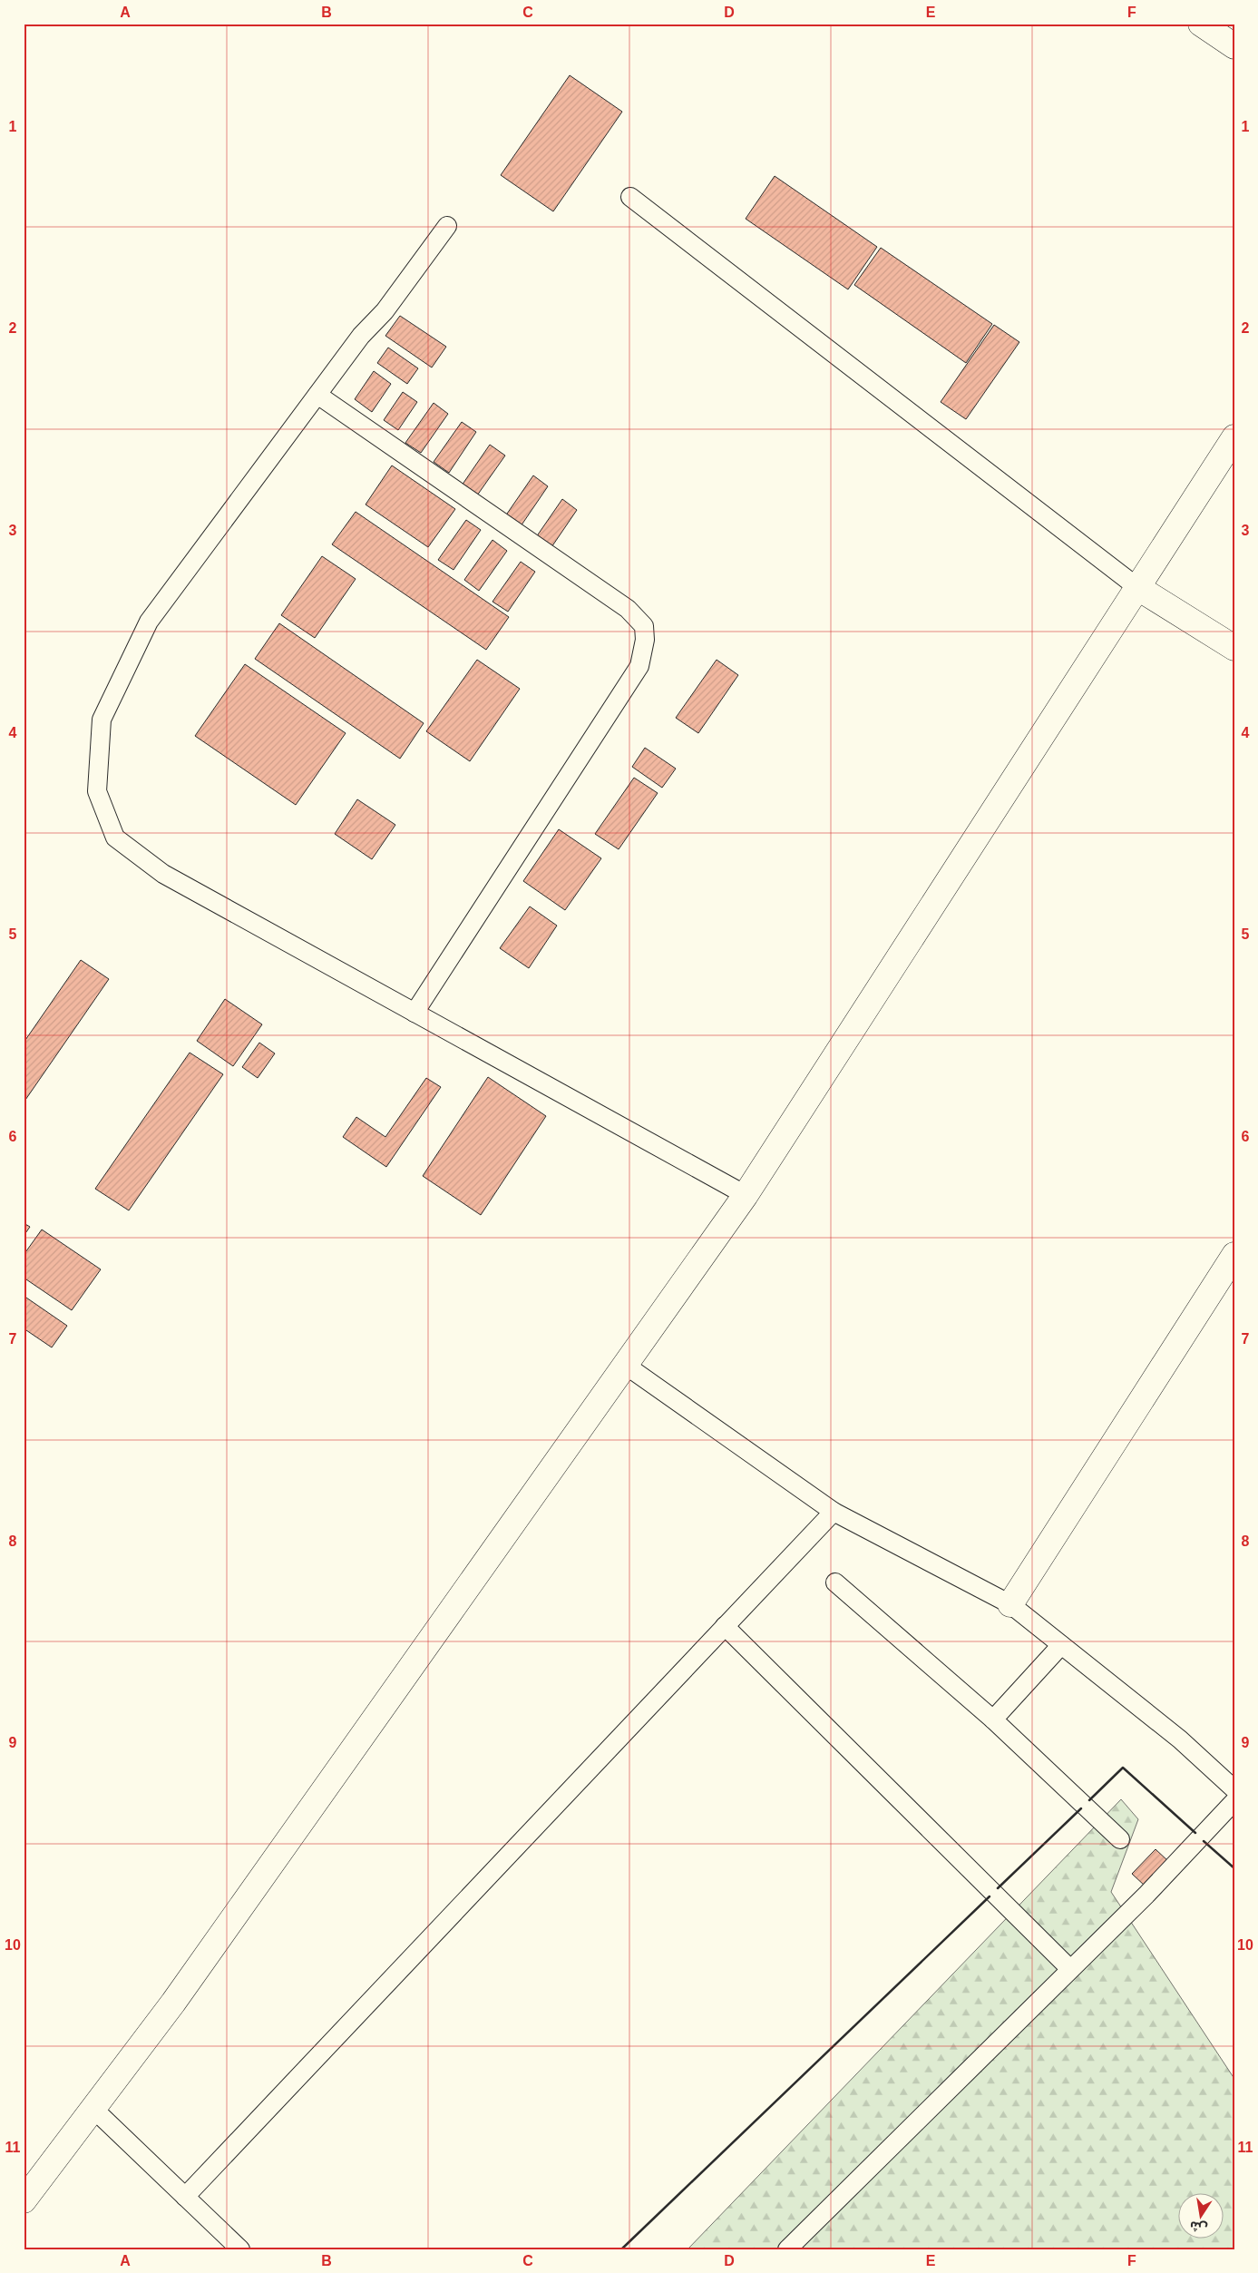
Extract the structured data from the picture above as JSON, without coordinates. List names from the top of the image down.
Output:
{
  "north": "bottom",
  "grid": {
    "columns": [
      "A",
      "B",
      "C",
      "D",
      "E",
      "F"
    ],
    "rows": [
      "1",
      "2",
      "3",
      "4",
      "5",
      "6",
      "7",
      "8",
      "9",
      "10",
      "11"
    ]
  }
}
